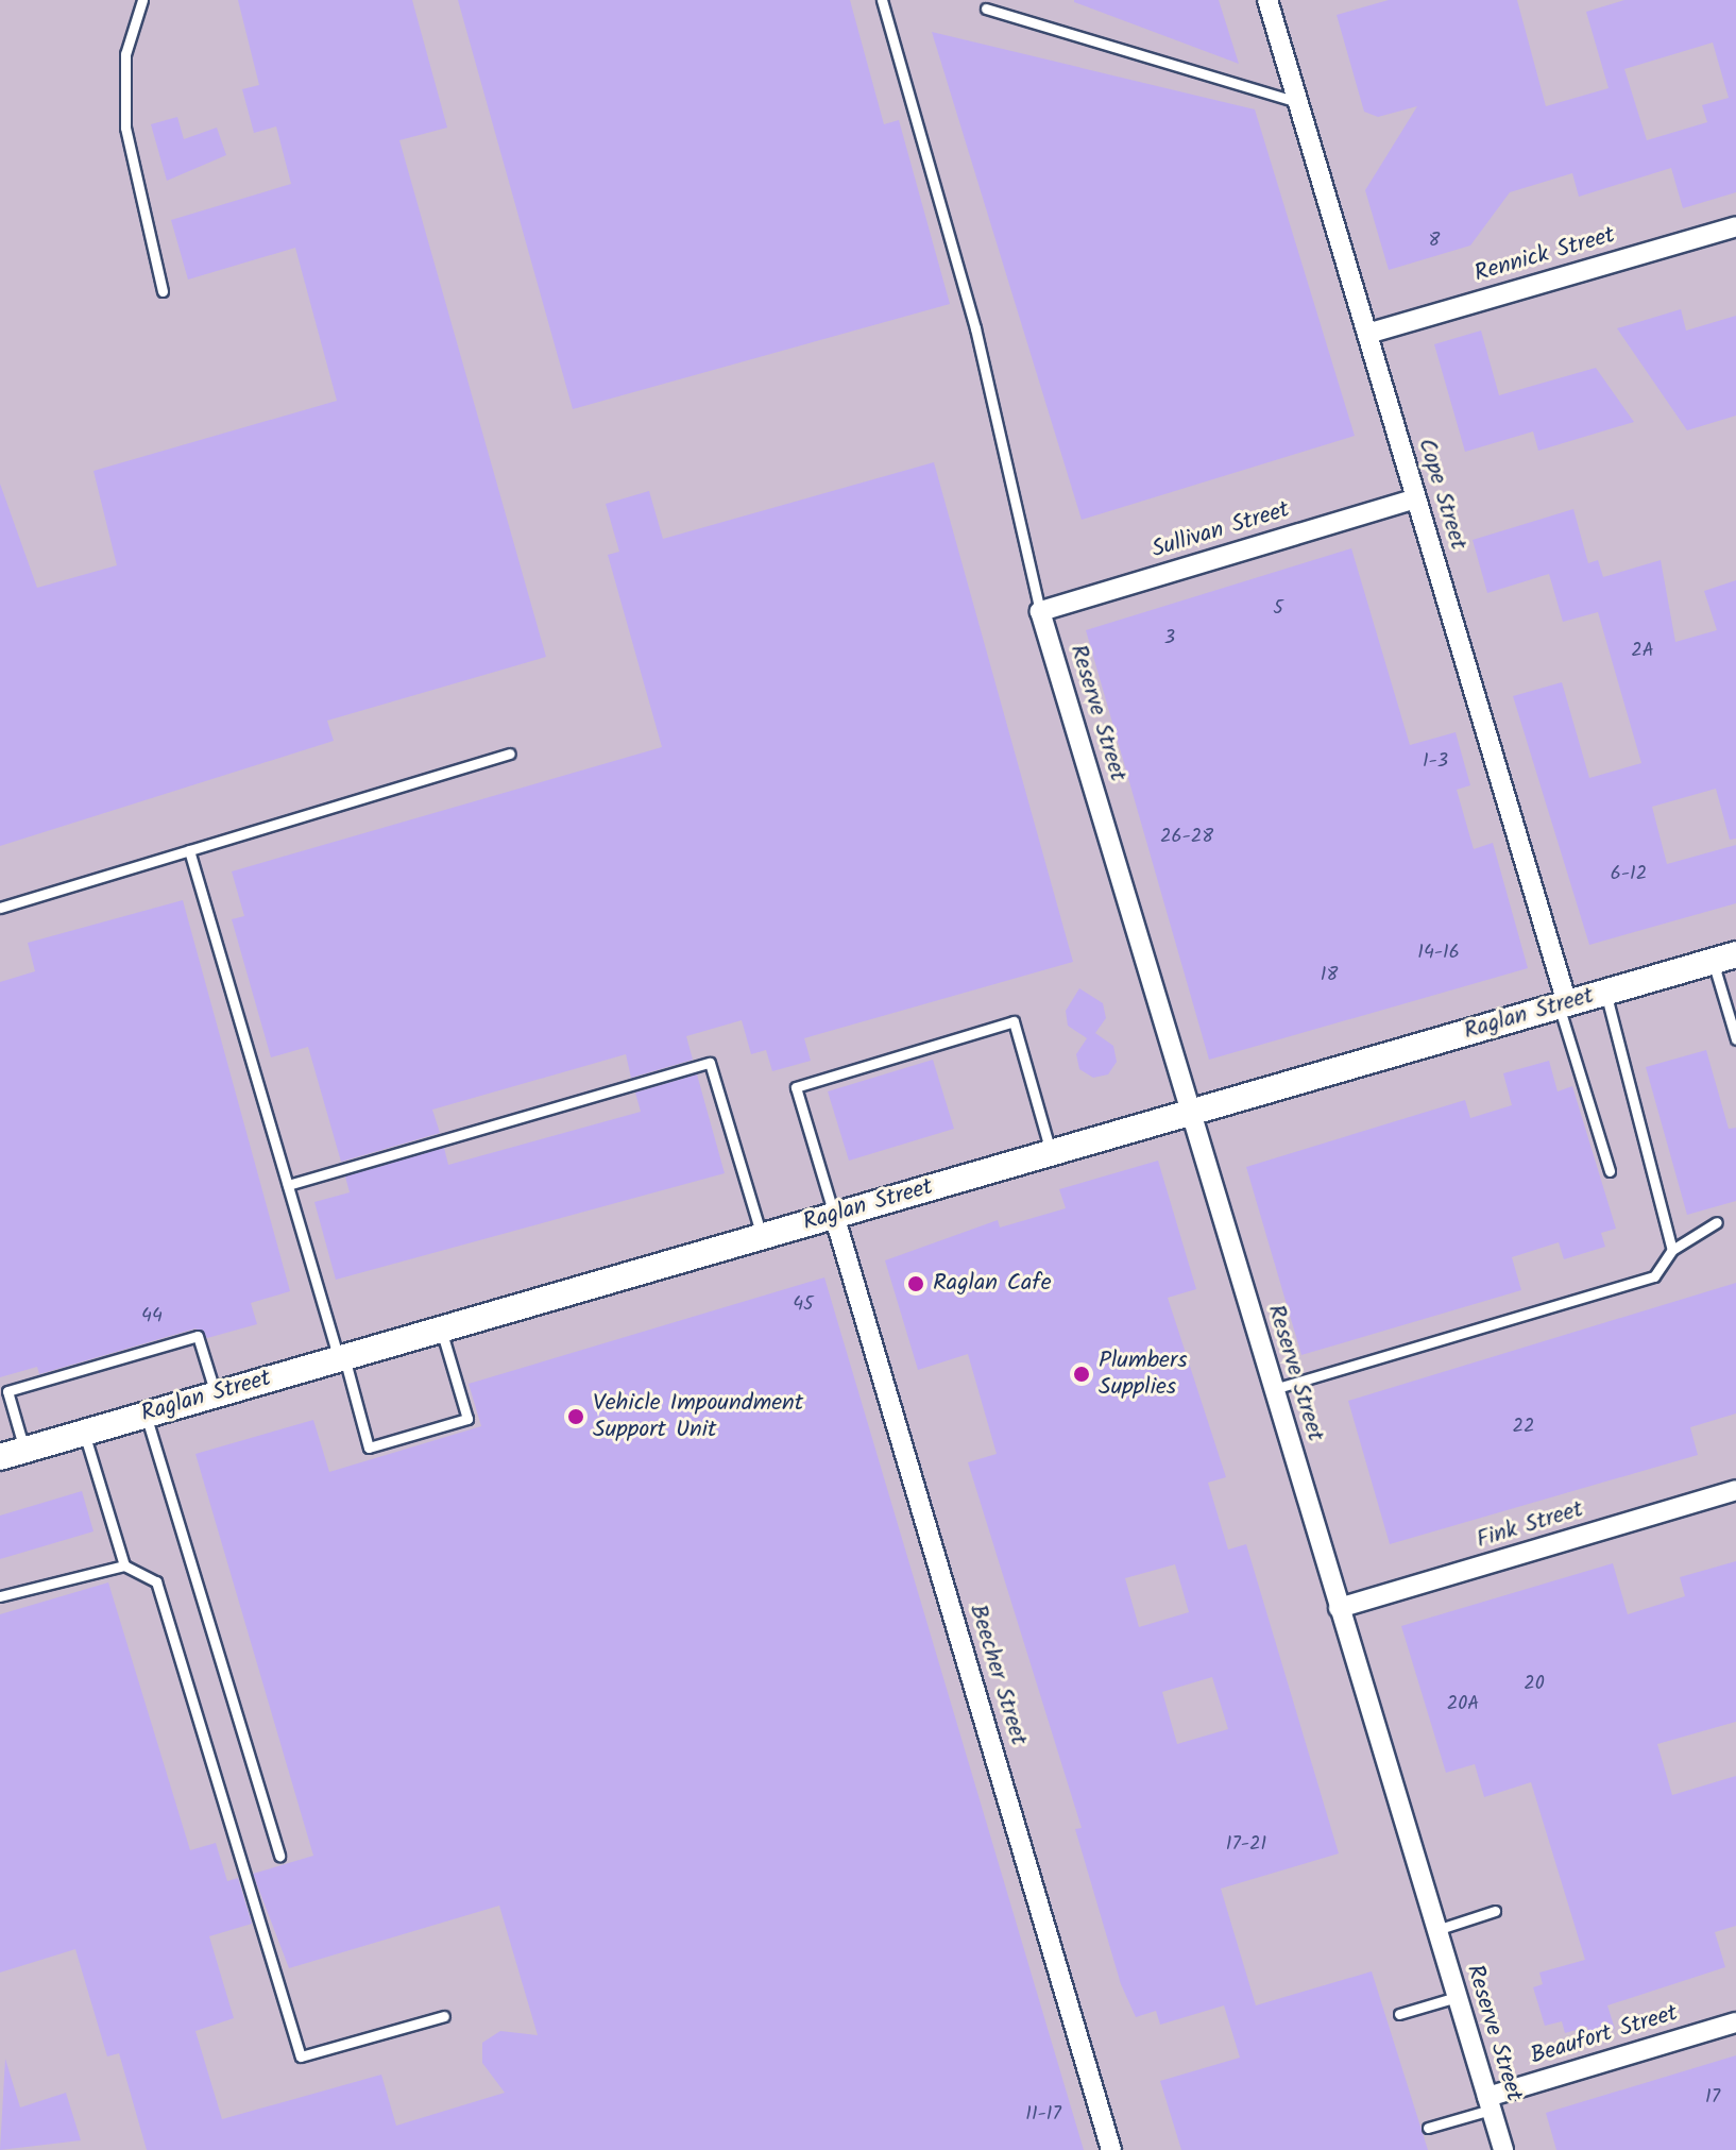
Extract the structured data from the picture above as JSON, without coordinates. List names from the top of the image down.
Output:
{
  "streets": {
    "street": [
      "Rennick Street",
      "Cope Street",
      "Sullivan Street",
      "Reserve Street",
      "Raglan Street",
      "Fink Street",
      "Beecher Street",
      "Beaufort Street"
    ]
  },
  "crossings": [
    ["Rennick Street", "Cope Street"],
    ["Cope Street", "Sullivan Street"],
    ["Cope Street", "Raglan Street"],
    ["Sullivan Street", "Reserve Street"],
    ["Reserve Street", "Raglan Street"],
    ["Reserve Street", "Fink Street"],
    ["Reserve Street", "Beaufort Street"],
    ["Raglan Street", "Beecher Street"]
  ],
  "places": ["Raglan Cafe", "Plumbers Supplies", "Vehicle Impoundment Support Unit"],
  "house_numbers": [
    "8",
    "5",
    "3",
    "2A",
    "1-3",
    "26-28",
    "6-12",
    "14-16",
    "18",
    "45",
    "44",
    "22",
    "20",
    "20A",
    "17-21",
    "17",
    "11-17"
  ]
}
